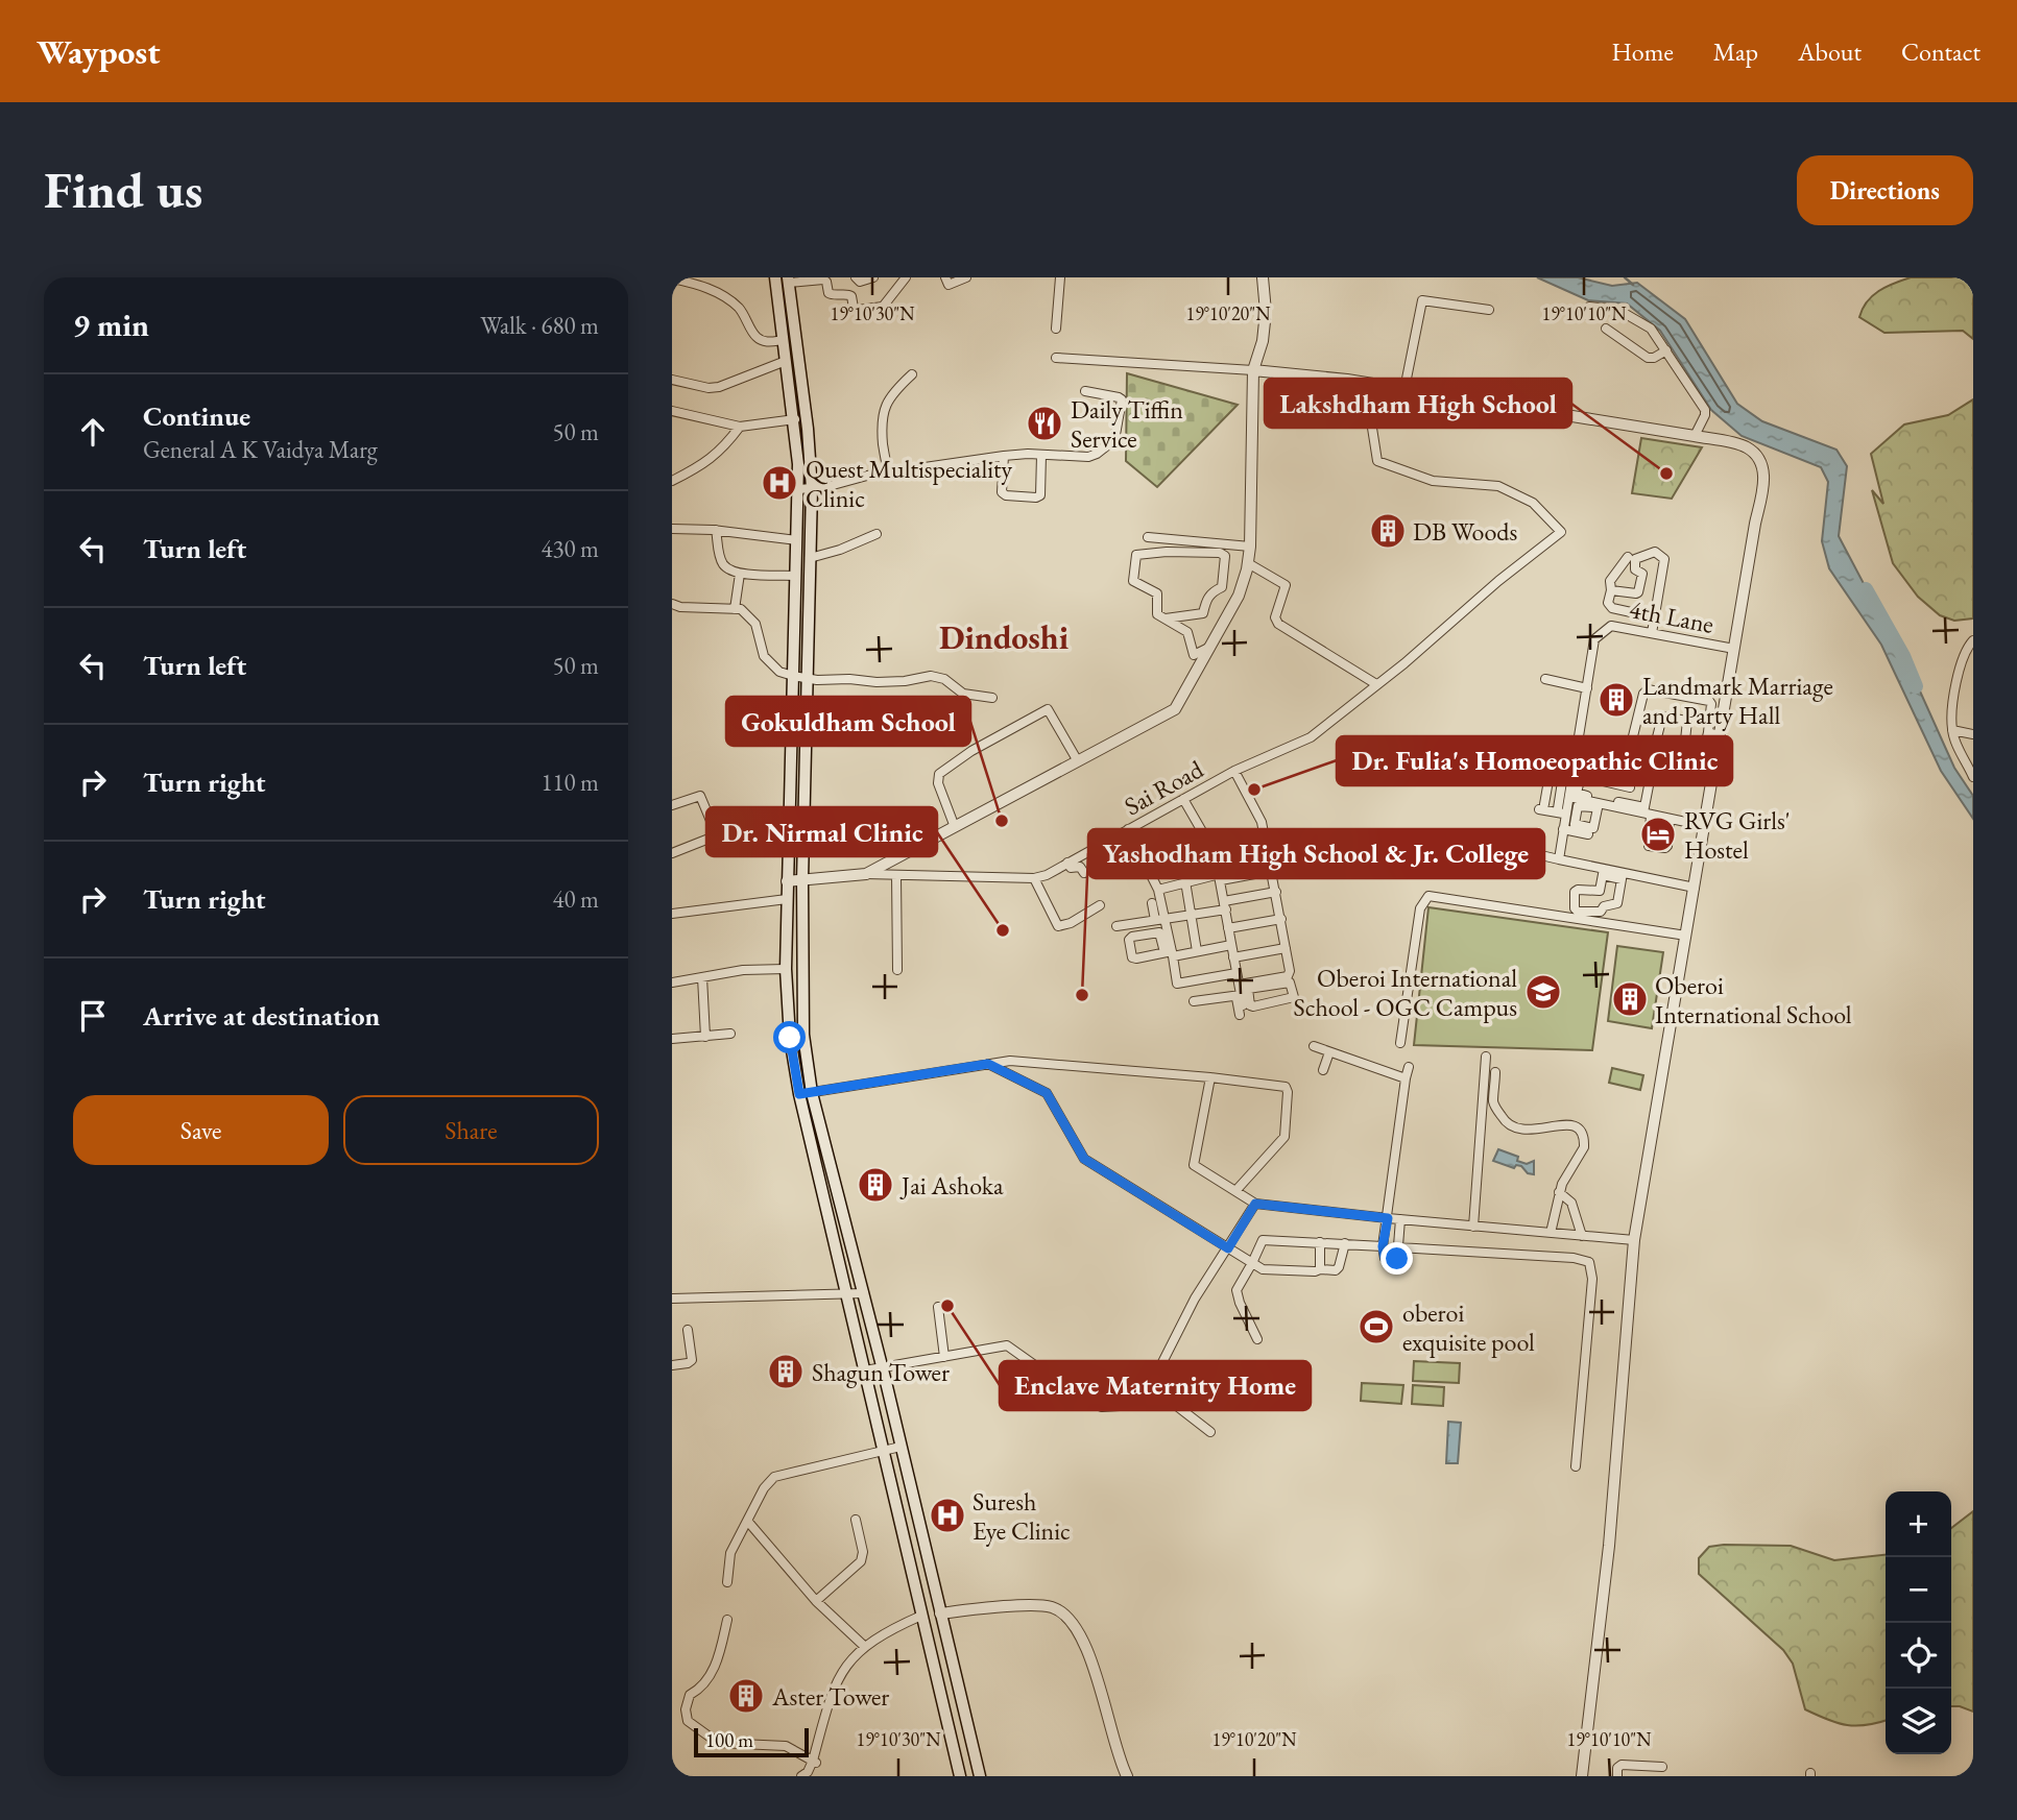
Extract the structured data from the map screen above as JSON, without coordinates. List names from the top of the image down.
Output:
{
  "streets": {
    "street": ["4th Lane", "Sai Road"]
  },
  "districts": ["Dindoshi"],
  "places": {
    "restaurant": ["Daily Tiffin Service"],
    "other": [
      "Lakshdham High School",
      "Dr. Fulia's Homoeopathic Clinic",
      "Gokuldham School",
      "Dr. Nirmal Clinic",
      "Yashodham High School & Jr. College",
      "Enclave Maternity Home"
    ],
    "hospital": ["Quest Multispeciality Clinic", "Suresh Eye Clinic"],
    "building": [
      "DB Woods",
      "Landmark Marriage and Party Hall",
      "Oberoi International School",
      "Jai Ashoka",
      "Shagun Tower",
      "Aster Tower"
    ],
    "hotel": ["RVG Girls' Hostel"],
    "school or university": ["Oberoi International School - OGC Campus"],
    "sports": ["oberoi exquisite pool"]
  },
  "scale_bar": "100 m",
  "page": {
    "header": "Waypost",
    "nav": [
      "Home",
      "Map",
      "About",
      "Contact"
    ],
    "buttons": [
      "Directions",
      ["Save", "Share"]
    ],
    "title": "Find us",
    "heading": ["9 min", "Walk · 680 m"],
    "list": [
      ["Continue", "General A K Vaidya Marg", "50 m"],
      ["Turn left", "430 m"],
      ["Turn left", "50 m"],
      ["Turn right", "110 m"],
      ["Turn right", "40 m"],
      "Arrive at destination"
    ],
    "map_buttons": ["+", "−"],
    "scale": "100 m"
  },
  "coordinates": ["19°10'30\"N", "19°10'20\"N", "19°10'10\"N"]
}
